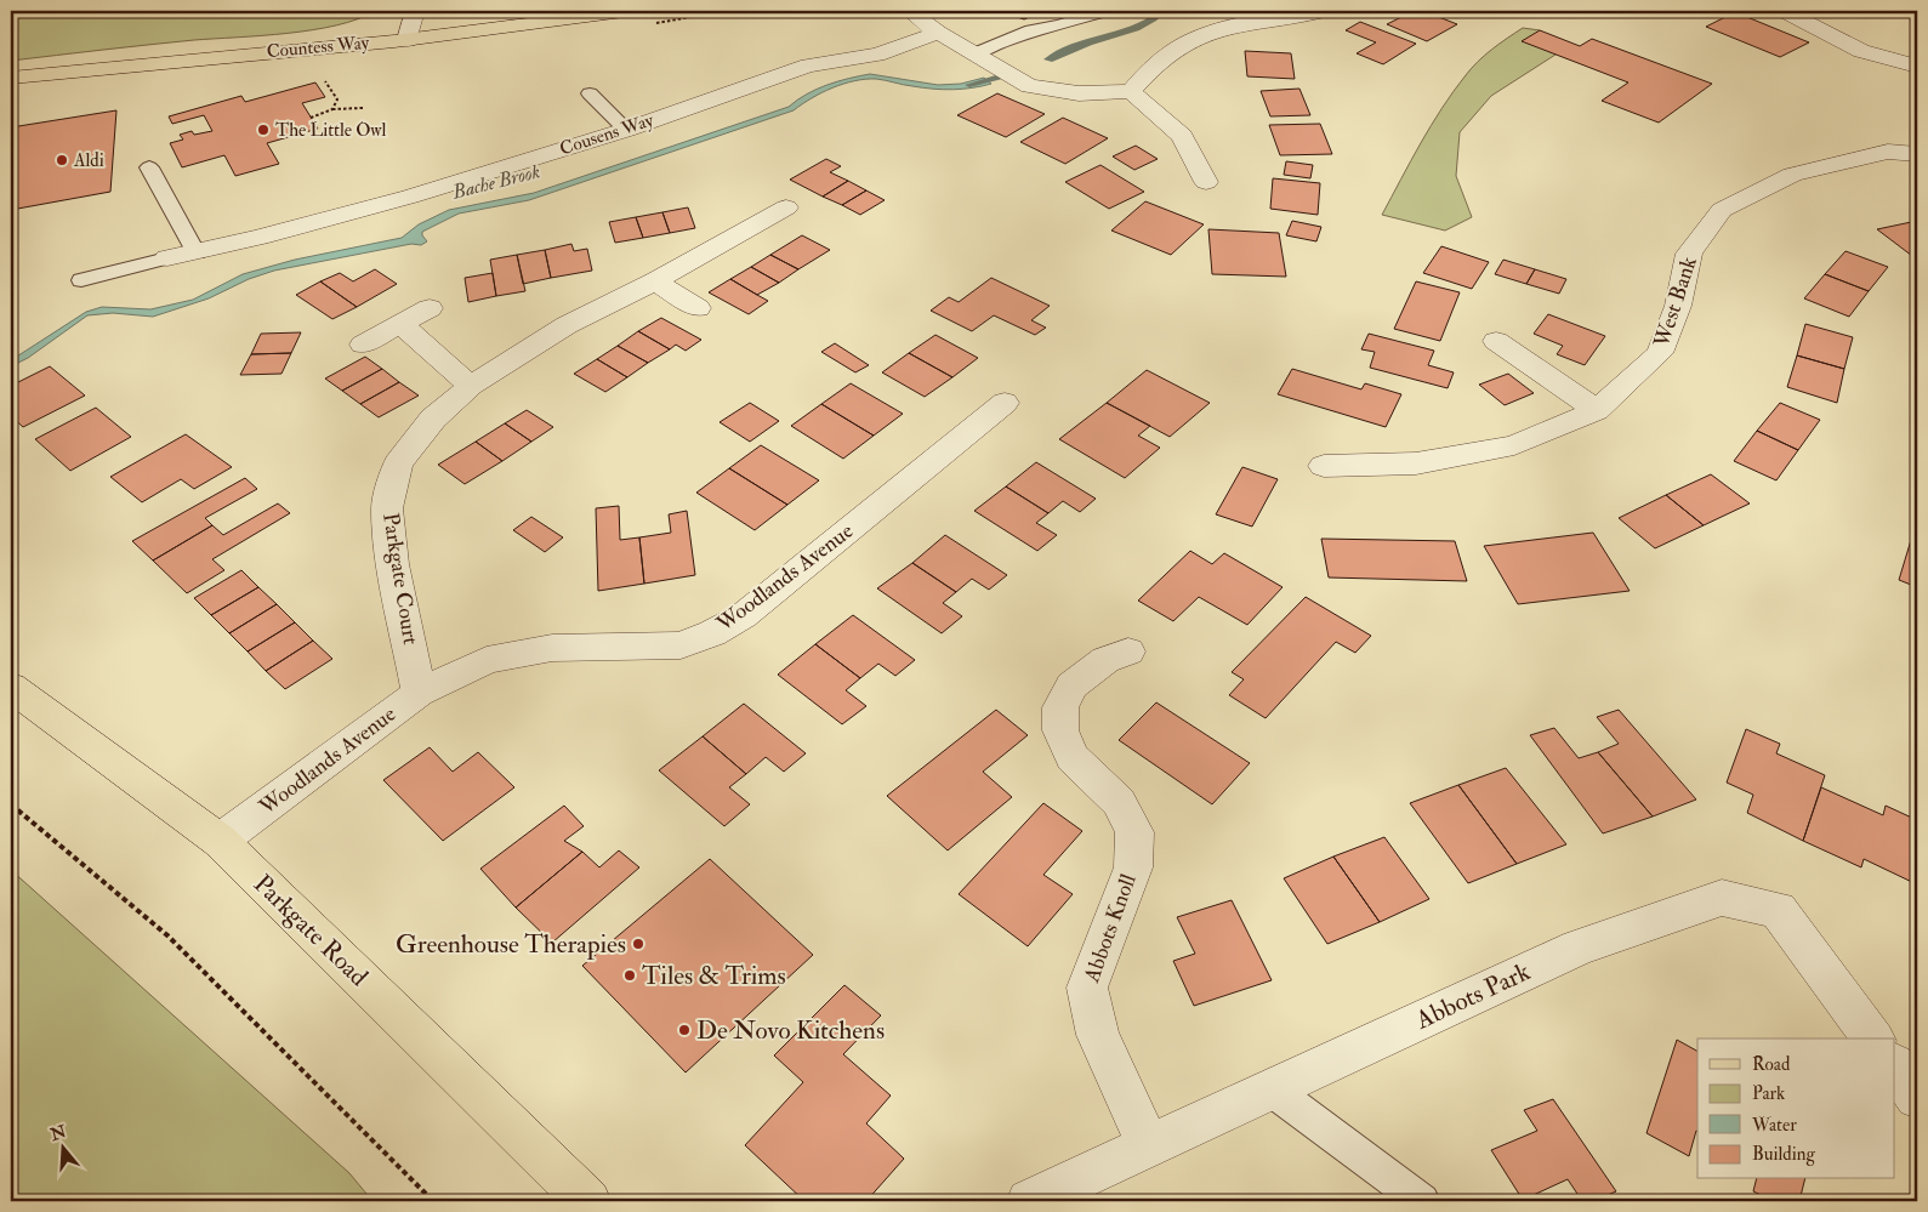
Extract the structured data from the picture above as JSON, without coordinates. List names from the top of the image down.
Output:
{
  "streets": {
    "main road": ["Countess Way", "Parkgate Road"],
    "street": [
      "Cousens Way",
      "West Bank",
      "Woodlands Avenue",
      "Parkgate Court",
      "Abbots Knoll",
      "Abbots Park"
    ]
  },
  "crossings": [
    ["Woodlands Avenue", "Parkgate Court"],
    ["Woodlands Avenue", "Parkgate Road"],
    ["Abbots Knoll", "Abbots Park"]
  ],
  "water": ["Bache Brook"],
  "places": [
    "The Little Owl",
    "Aldi",
    "Greenhouse Therapies",
    "Tiles & Trims",
    "De Novo Kitchens"
  ],
  "legend": [
    "Road",
    "Park",
    "Water",
    "Building"
  ],
  "north": "top"
}
